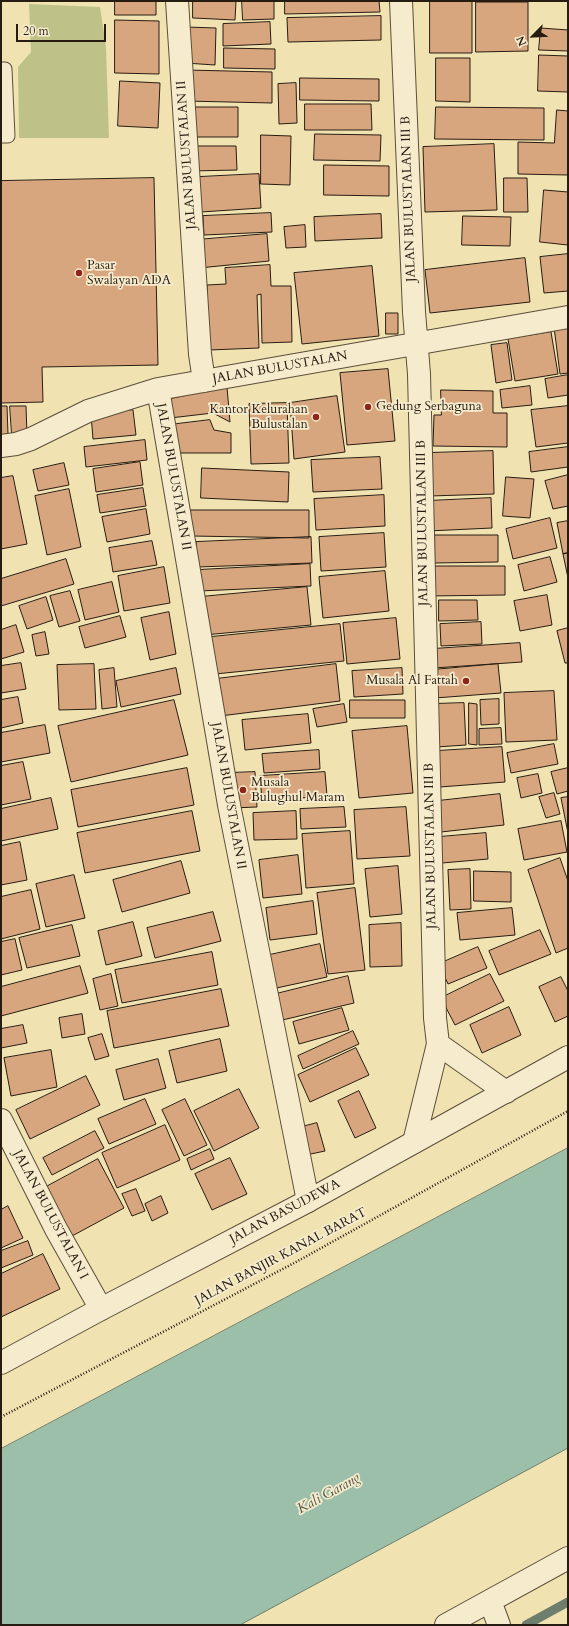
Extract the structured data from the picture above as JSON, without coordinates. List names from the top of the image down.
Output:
{
  "streets": {
    "street": [
      "JALAN BULUSTALAN II",
      "JALAN BULUSTALAN III B",
      "JALAN BULUSTALAN",
      "JALAN BASUDEWA",
      "JALAN BULUSTALAN I"
    ],
    "path": ["JALAN BANJIR KANAL BARAT"]
  },
  "crossings": [
    ["JALAN BULUSTALAN II", "JALAN BULUSTALAN"],
    ["JALAN BULUSTALAN II", "JALAN BASUDEWA"],
    ["JALAN BULUSTALAN III B", "JALAN BULUSTALAN"],
    ["JALAN BULUSTALAN III B", "JALAN BASUDEWA"],
    ["JALAN BASUDEWA", "JALAN BULUSTALAN I"]
  ],
  "water": ["Kali Garang"],
  "places": [
    "Pasar Swalayan ADA",
    "Gedung Serbaguna",
    "Kantor Kelurahan Bulustalan",
    "Musala Al Fattah",
    "Musala Bulughul Maram"
  ],
  "scale_bar": "20 m",
  "north": "bottom left"
}
